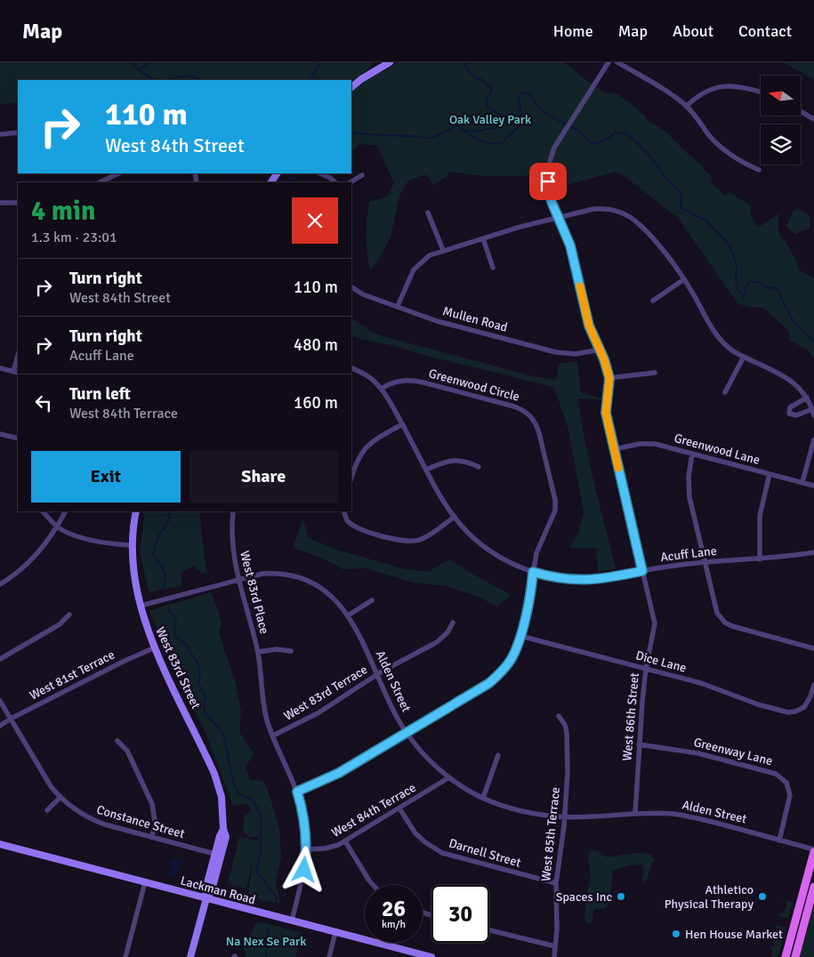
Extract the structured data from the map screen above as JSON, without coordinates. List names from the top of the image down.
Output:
{
  "streets": {
    "street": [
      "Mullen Road",
      "Greenwood Circle",
      "Greenwood Lane",
      "Acuff Lane",
      "West 83rd Place",
      "Dice Lane",
      "West 83rd Street",
      "West 81st Terrace",
      "Alden Street",
      "West 83rd Terrace",
      "West 86th Street",
      "Greenway Lane",
      "West 84th Terrace",
      "Constance Street",
      "West 85th Terrace",
      "Darnell Street",
      "Lackman Road"
    ]
  },
  "crossings": [
    ["Greenwood Circle", "Acuff Lane"],
    ["Greenwood Circle", "West 83rd Place"],
    ["Greenwood Circle", "Dice Lane"],
    ["Greenwood Circle", "Alden Street"],
    ["Acuff Lane", "West 86th Street"],
    ["West 83rd Place", "Alden Street"],
    ["West 83rd Place", "West 83rd Terrace"],
    ["West 83rd Place", "West 84th Terrace"],
    ["West 83rd Place", "Lackman Road"],
    ["Dice Lane", "West 86th Street"],
    ["West 83rd Street", "West 81st Terrace"],
    ["West 83rd Street", "Alden Street"],
    ["West 83rd Street", "Constance Street"],
    ["West 83rd Street", "Lackman Road"],
    ["West 81st Terrace", "Constance Street"],
    ["Alden Street", "West 83rd Terrace"],
    ["Alden Street", "West 86th Street"],
    ["Alden Street", "Greenway Lane"],
    ["Alden Street", "West 84th Terrace"],
    ["Alden Street", "West 85th Terrace"],
    ["West 86th Street", "Greenway Lane"],
    ["West 84th Terrace", "Darnell Street"],
    ["West 85th Terrace", "Darnell Street"]
  ],
  "parks": ["Oak Valley Park", "Na Nex Se Park"],
  "places": ["Spaces Inc", "Athletico Physical Therapy", "Hen House Market"],
  "north": "left",
  "page": {
    "header": "Map",
    "nav": [
      "Home",
      "Map",
      "About",
      "Contact"
    ],
    "turn": ["110 m", "West 84th Street"],
    "heading": ["4 min", "1.3 km · 23:01"],
    "list": [
      {
        "name": "Turn right",
        "note": "West 84th Street",
        "value": "110 m"
      },
      {
        "name": "Turn right",
        "note": "Acuff Lane",
        "value": "480 m"
      },
      {
        "name": "Turn left",
        "note": "West 84th Terrace",
        "value": "160 m"
      }
    ],
    "buttons": ["Exit", "Share"],
    "speed": "26 km/h",
    "limit": "30"
  }
}
